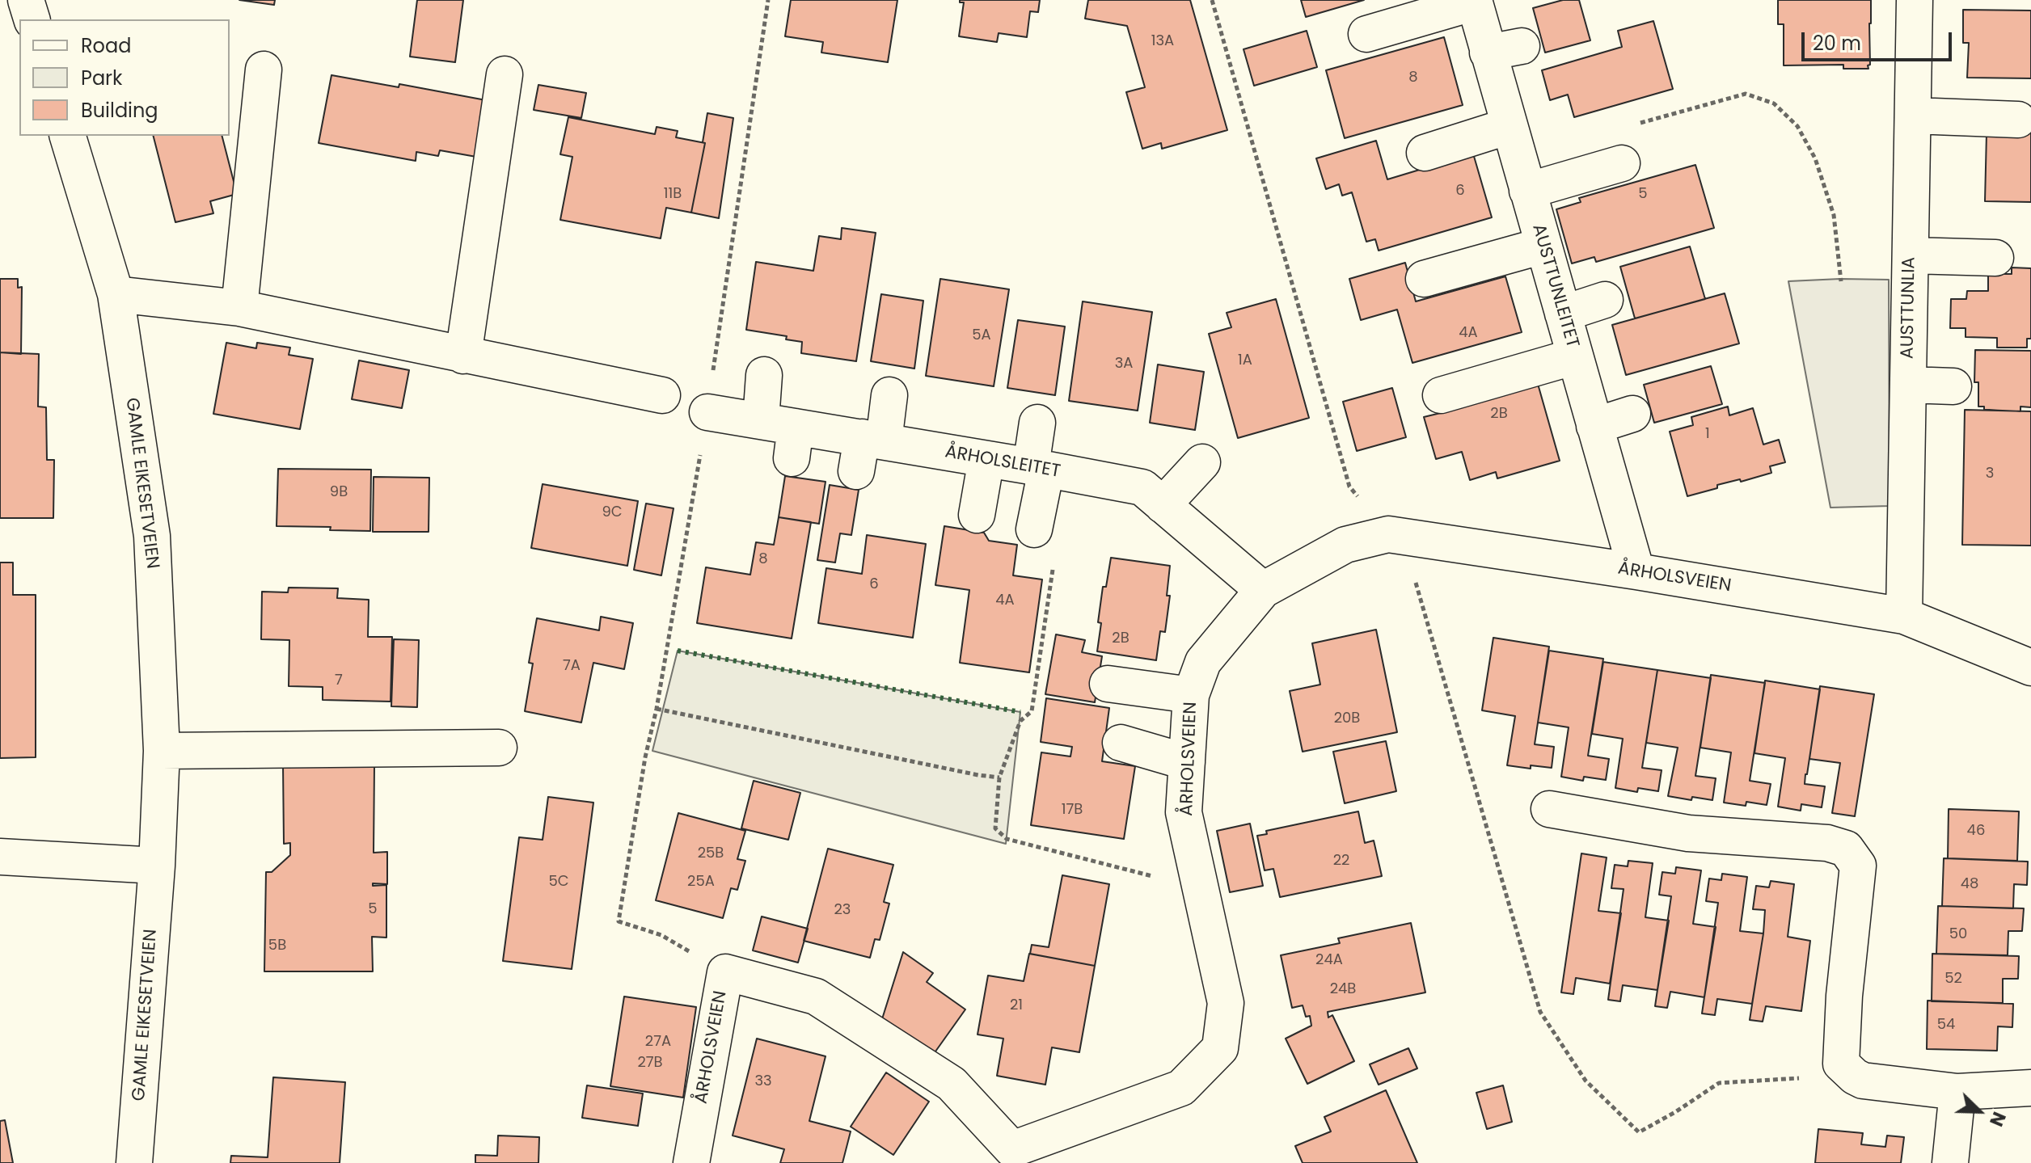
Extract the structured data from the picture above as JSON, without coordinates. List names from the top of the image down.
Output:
{
  "streets": {
    "street": [
      "AUSTTUNLEITET",
      "AUSTTUNLIA",
      "ÅRHOLSLEITET",
      "GAMLE EIKESETVEIEN",
      "ÅRHOLSVEIEN"
    ]
  },
  "crossings": [
    ["AUSTTUNLEITET", "ÅRHOLSVEIEN"],
    ["AUSTTUNLIA", "ÅRHOLSVEIEN"],
    ["ÅRHOLSLEITET", "ÅRHOLSVEIEN"]
  ],
  "house_numbers": [
    "13A",
    "8",
    "6",
    "11B",
    "5",
    "4A",
    "5A",
    "1A",
    "3A",
    "2B",
    "1",
    "3",
    "9B",
    "9C",
    "8",
    "6",
    "4A",
    "2B",
    "7A",
    "7",
    "20B",
    "17B",
    "46",
    "25B",
    "22",
    "5C",
    "25A",
    "48",
    "5",
    "23",
    "50",
    "5B",
    "24A",
    "52",
    "24B",
    "21",
    "54",
    "27A",
    "27B",
    "33"
  ],
  "legend": ["Road", "Park", "Building"],
  "scale_bar": "20 m",
  "north": "bottom right"
}
